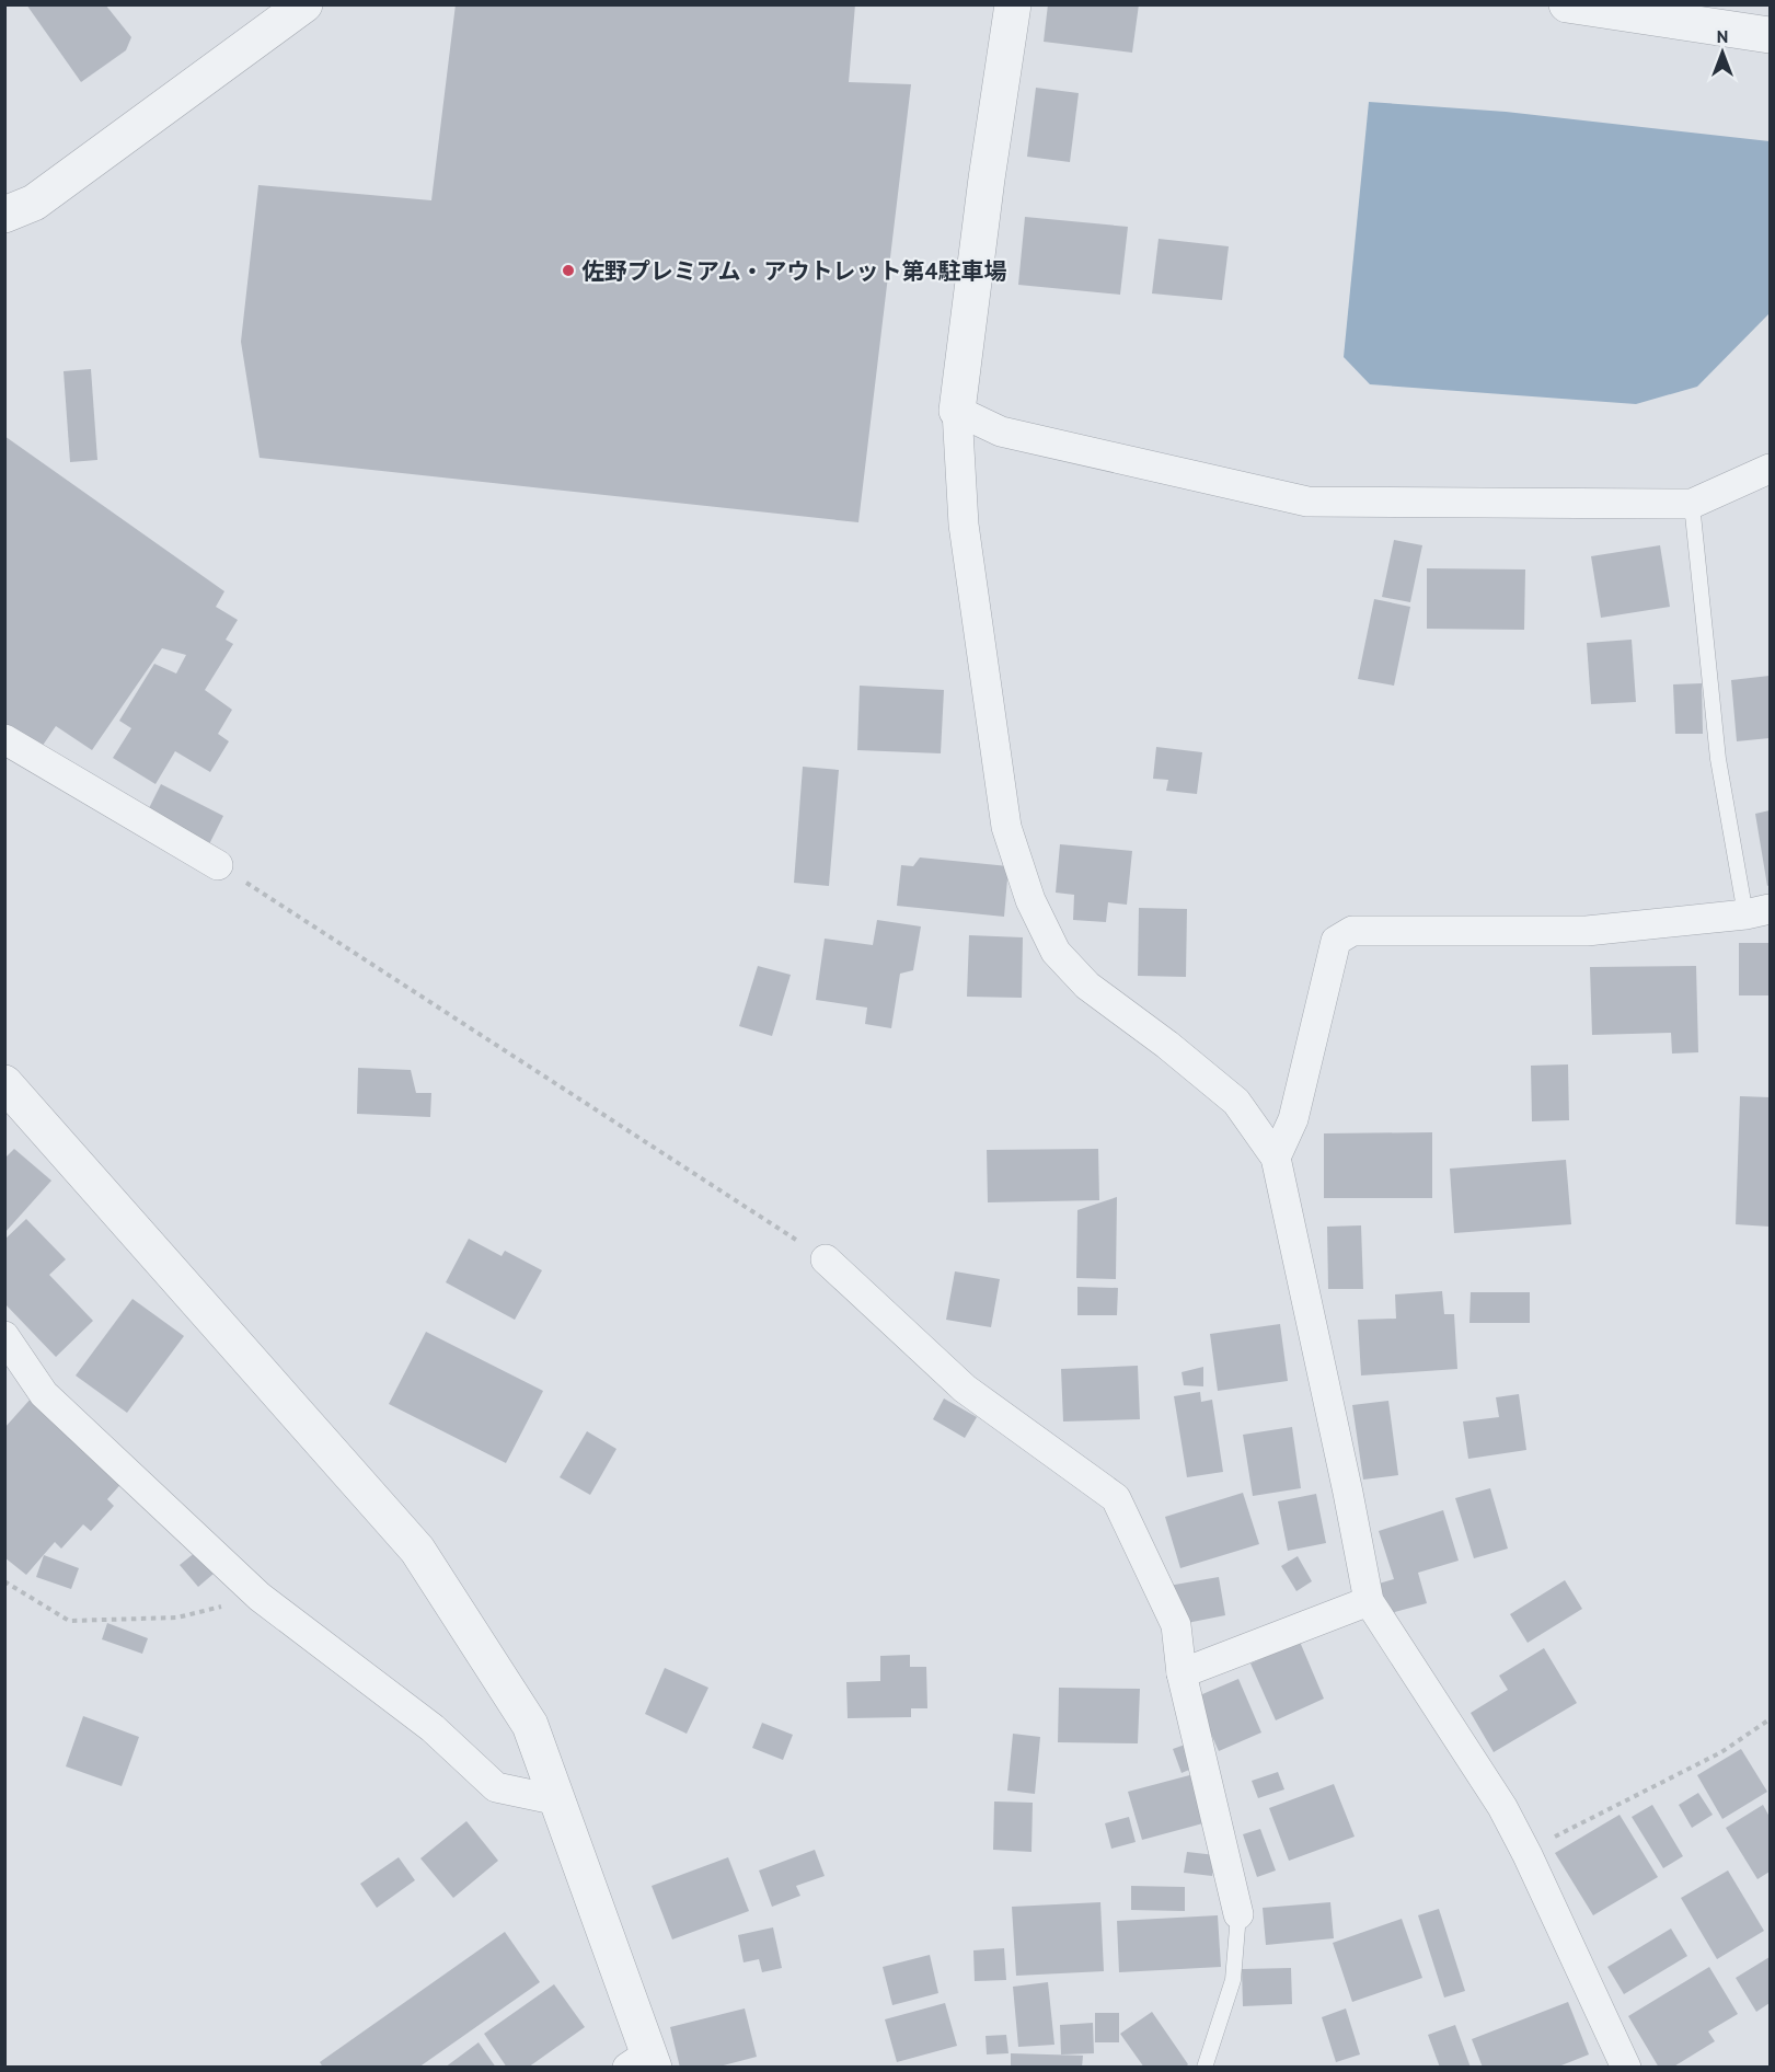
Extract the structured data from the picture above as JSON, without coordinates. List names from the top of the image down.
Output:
{
  "places": ["佐野プレミアム・アウトレット第4駐車場"],
  "north": "top"
}
